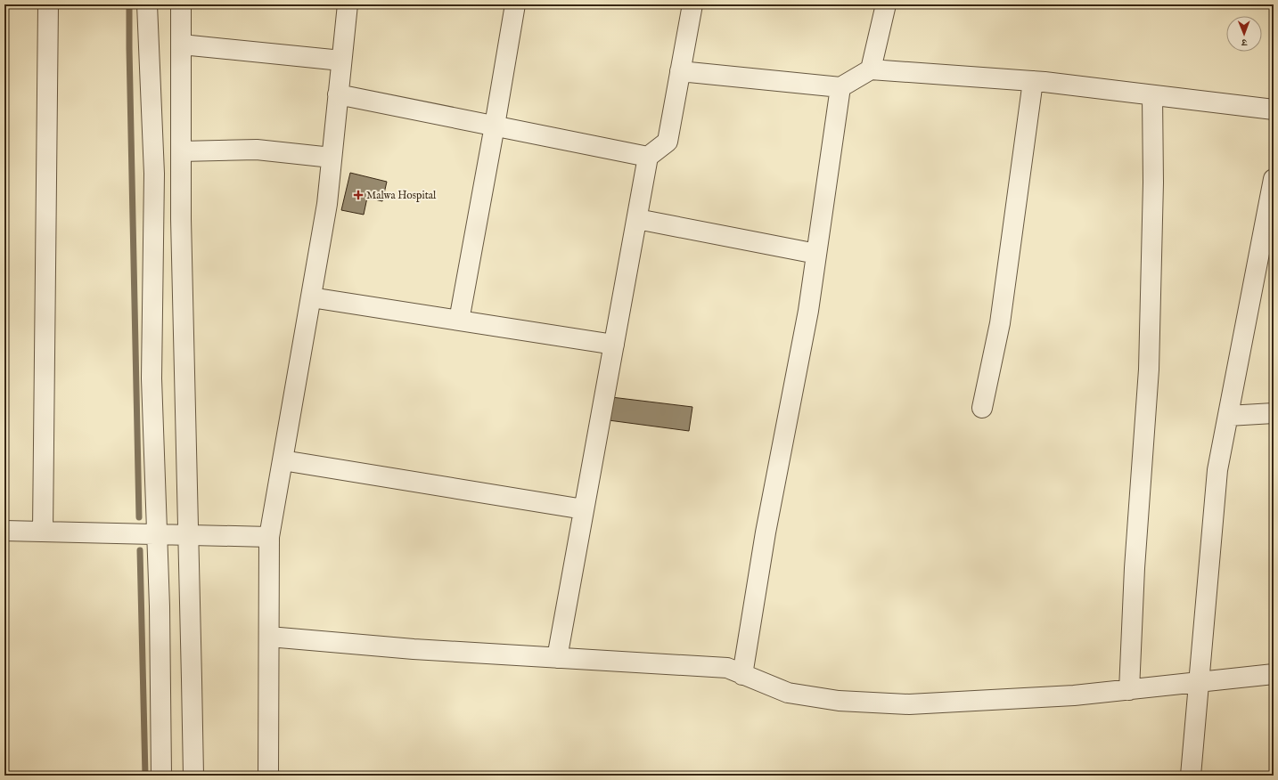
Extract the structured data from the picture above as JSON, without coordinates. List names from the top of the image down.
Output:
{
  "places": {
    "health": ["Malwa Hospital"]
  },
  "north": "bottom"
}
